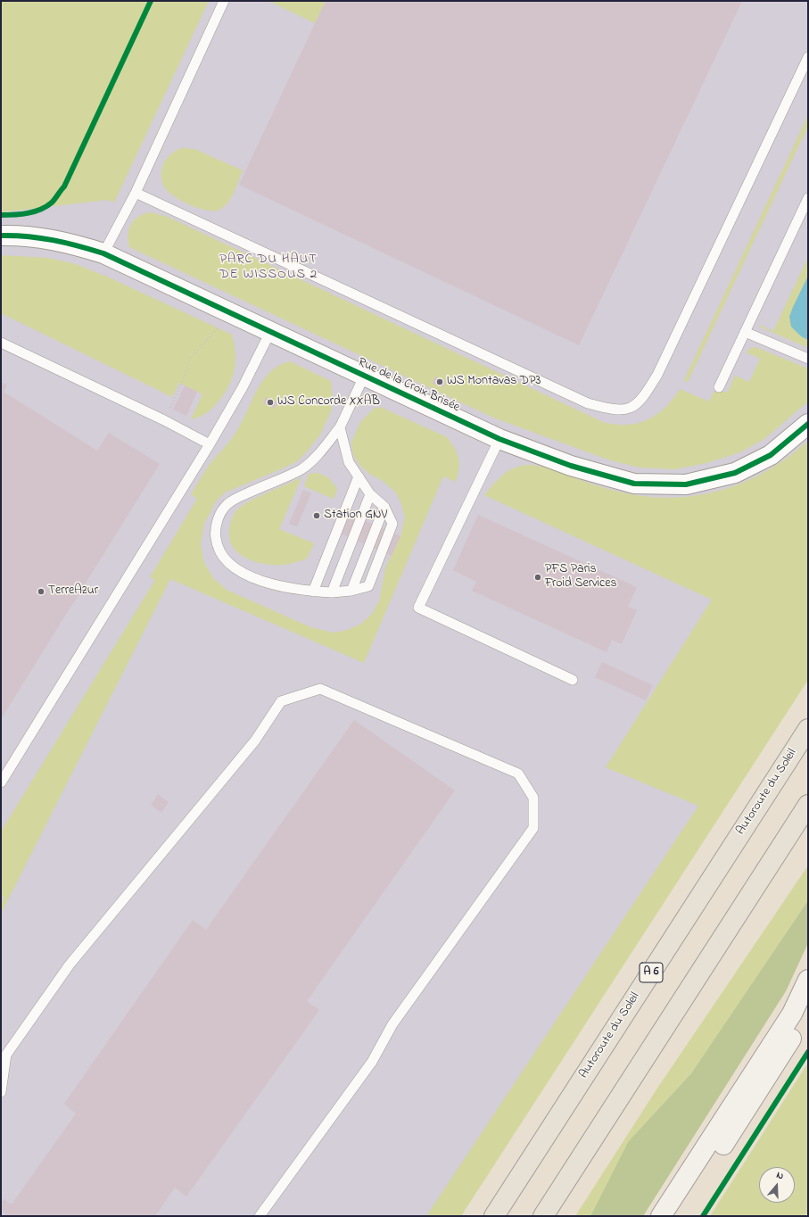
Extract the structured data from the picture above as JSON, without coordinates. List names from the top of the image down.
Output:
{
  "streets": {
    "highway": ["Autoroute du Soleil", "A 6"],
    "street": ["Rue de la Croix Brisée"]
  },
  "districts": ["PARC DU HAUT DE WISSOUS 2"],
  "places": [
    "WS Montavas DP3",
    "WS Concorde XXAB",
    "Station GNV",
    "PFS Paris Froid Services",
    "TerreAzur"
  ],
  "north": "top"
}
